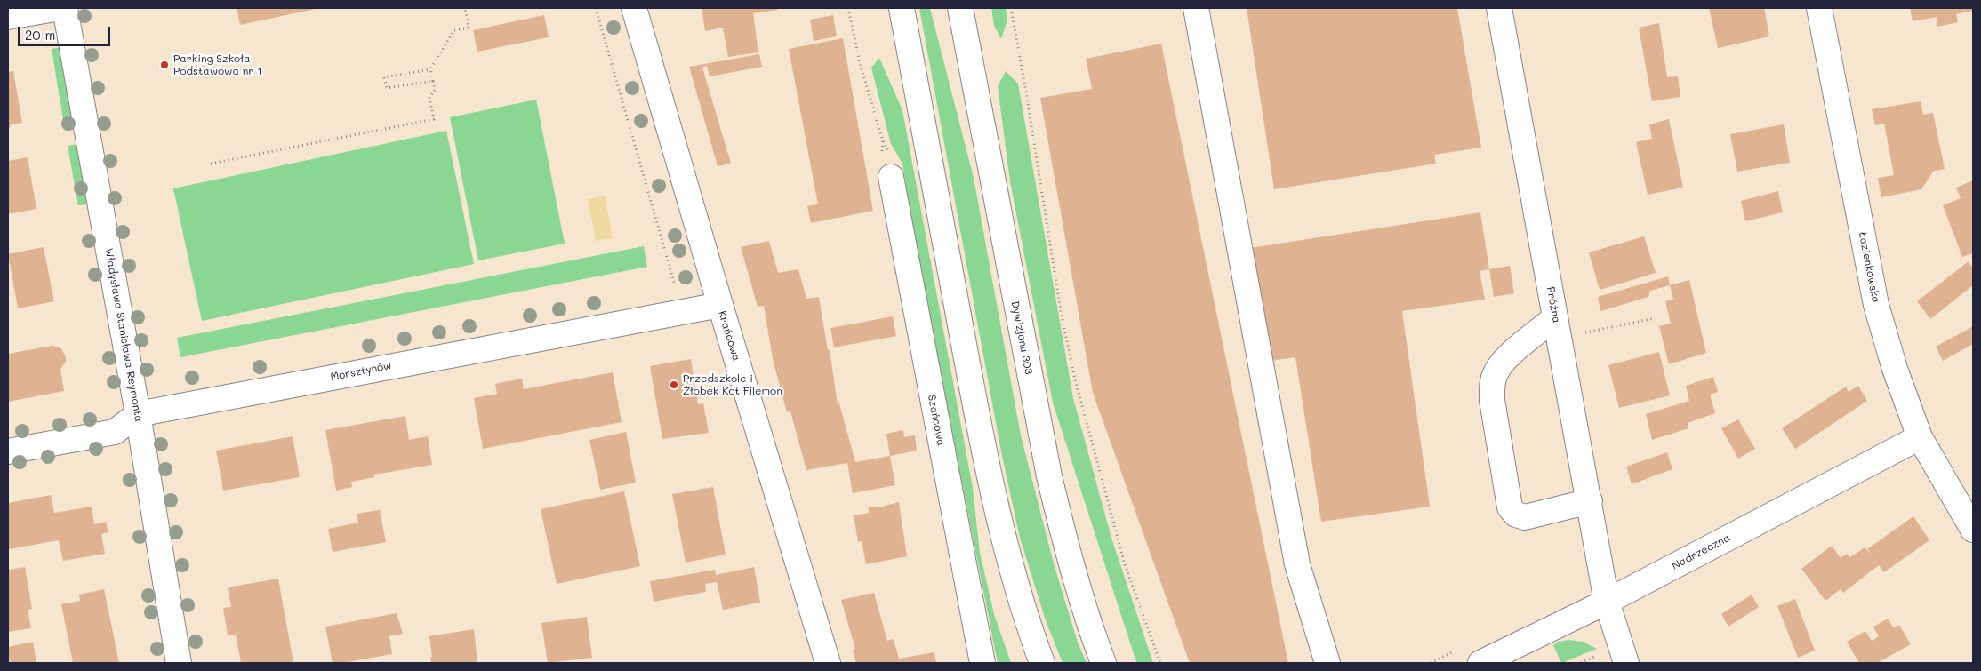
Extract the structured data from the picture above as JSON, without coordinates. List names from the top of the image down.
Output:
{
  "streets": {
    "street": [
      "Łazienkowska",
      "Próżna",
      "Władysława Stanisława Reymonta",
      "Krańcowa",
      "Dywizjonu 303",
      "Morsztynów",
      "Szańcowa",
      "Nadrzeczna"
    ]
  },
  "crossings": [
    ["Łazienkowska", "Nadrzeczna"],
    ["Próżna", "Nadrzeczna"],
    ["Władysława Stanisława Reymonta", "Morsztynów"],
    ["Krańcowa", "Morsztynów"]
  ],
  "places": ["Parking Szkoła Podstawowa nr 1", "Przedszkole i Żłobek Kot Filemon"],
  "scale_bar": "20 m"
}
